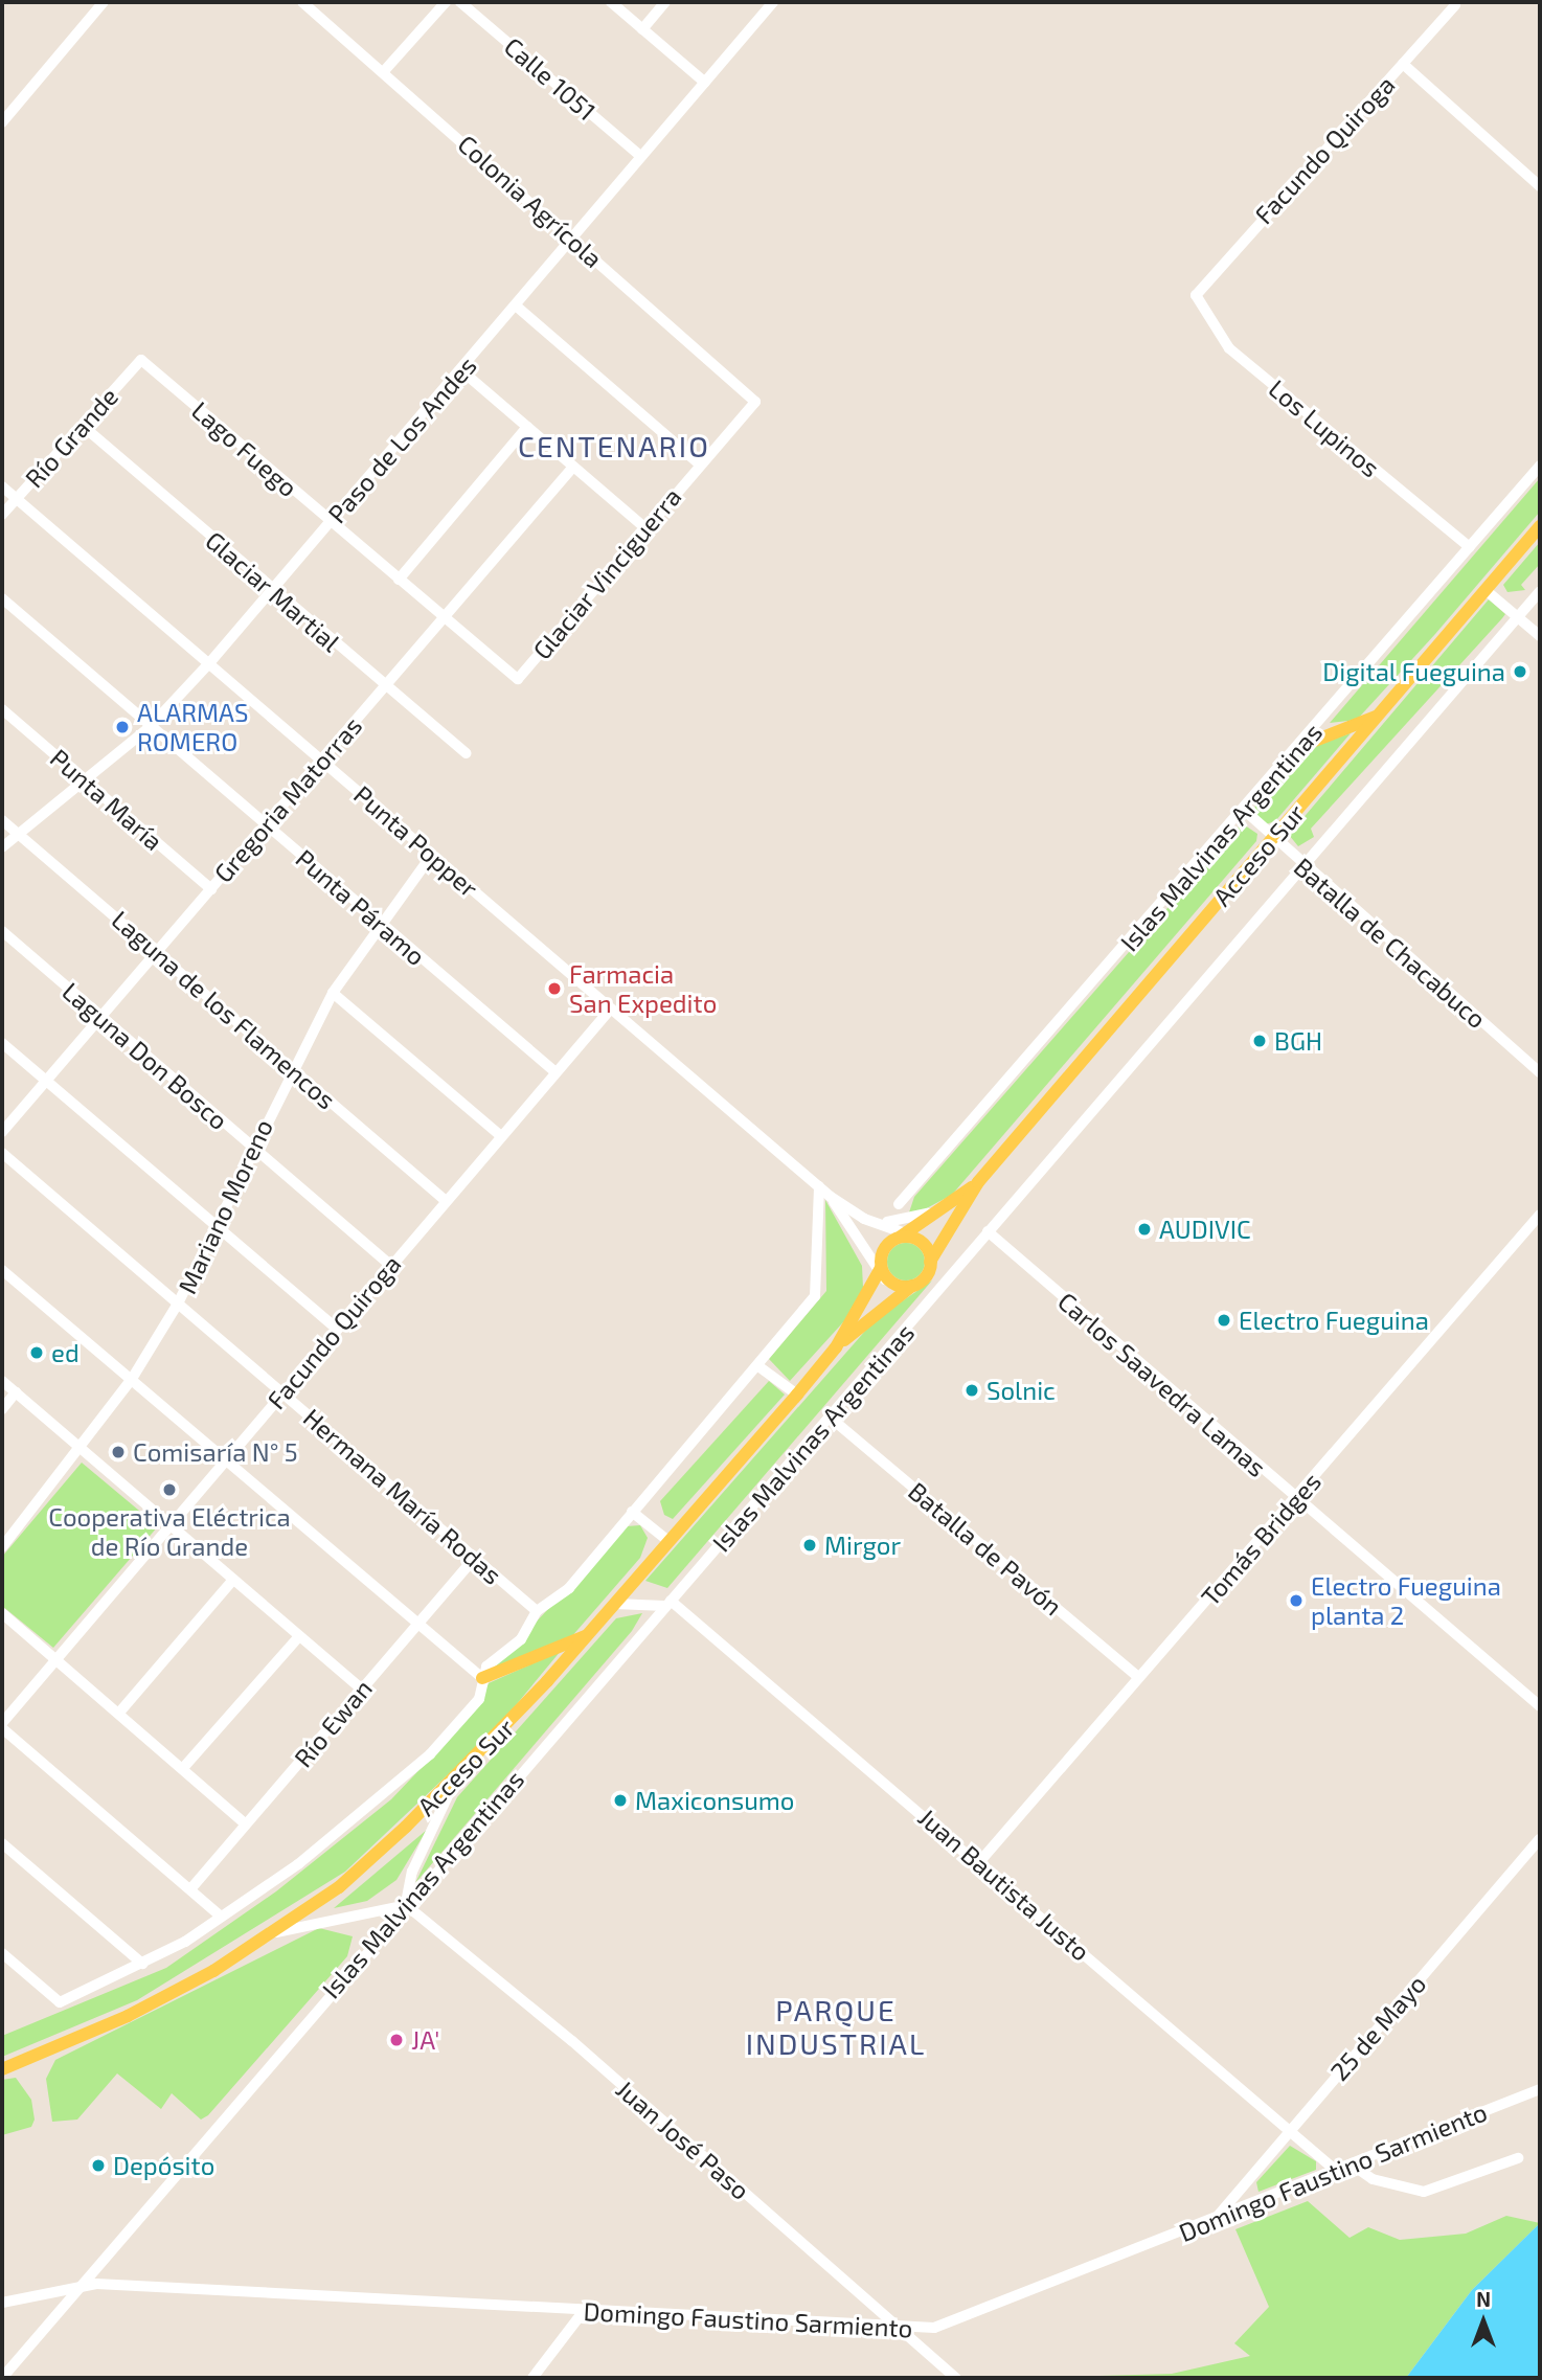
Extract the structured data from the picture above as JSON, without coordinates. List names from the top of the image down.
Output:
{
  "streets": {
    "main road": ["Acceso Sur"],
    "street": [
      "Calle 1051",
      "Facundo Quiroga",
      "Colonia Agrícola",
      "Los Lupinos",
      "Río Grande",
      "Paso de Los Andes",
      "Lago Fuego",
      "Glaciar Vinciguerra",
      "Glaciar Martial",
      "Punta María",
      "Gregoria Matorras",
      "Islas Malvinas Argentinas",
      "Punta Popper",
      "Punta Páramo",
      "Batalla de Chacabuco",
      "Laguna de los Flamencos",
      "Laguna Don Bosco",
      "Mariano Moreno",
      "Carlos Saavedra Lamas",
      "Hermana María Rodas",
      "Tomás Bridges",
      "Batalla de Pavón",
      "Río Ewan",
      "Juan Bautista Justo",
      "25 de Mayo",
      "Juan José Paso",
      "Domingo Faustino Sarmiento"
    ]
  },
  "crossings": [
    ["Calle 1051", "Paso de Los Andes"],
    ["Facundo Quiroga", "Los Lupinos"],
    ["Facundo Quiroga", "Punta Popper"],
    ["Facundo Quiroga", "Punta Páramo"],
    ["Facundo Quiroga", "Laguna de los Flamencos"],
    ["Facundo Quiroga", "Laguna Don Bosco"],
    ["Facundo Quiroga", "Hermana María Rodas"],
    ["Colonia Agrícola", "Paso de Los Andes"],
    ["Colonia Agrícola", "Glaciar Vinciguerra"],
    ["Los Lupinos", "Islas Malvinas Argentinas"],
    ["Río Grande", "Lago Fuego"],
    ["Río Grande", "Glaciar Martial"],
    ["Río Grande", "Punta Popper"],
    ["Paso de Los Andes", "Lago Fuego"],
    ["Paso de Los Andes", "Glaciar Martial"],
    ["Paso de Los Andes", "Punta María"],
    ["Paso de Los Andes", "Punta Popper"],
    ["Paso de Los Andes", "Punta Páramo"],
    ["Paso de Los Andes", "Laguna de los Flamencos"],
    ["Lago Fuego", "Glaciar Vinciguerra"],
    ["Lago Fuego", "Gregoria Matorras"],
    ["Glaciar Martial", "Gregoria Matorras"],
    ["Punta María", "Gregoria Matorras"],
    ["Gregoria Matorras", "Punta Popper"],
    ["Gregoria Matorras", "Punta Páramo"],
    ["Gregoria Matorras", "Laguna de los Flamencos"],
    ["Gregoria Matorras", "Laguna Don Bosco"],
    ["Islas Malvinas Argentinas", "Batalla de Chacabuco"],
    ["Islas Malvinas Argentinas", "Carlos Saavedra Lamas"],
    ["Islas Malvinas Argentinas", "Batalla de Pavón"],
    ["Islas Malvinas Argentinas", "Juan Bautista Justo"],
    ["Islas Malvinas Argentinas", "Juan José Paso"],
    ["Islas Malvinas Argentinas", "Domingo Faustino Sarmiento"],
    ["Punta Popper", "Acceso Sur"],
    ["Punta Popper", "Mariano Moreno"],
    ["Acceso Sur", "Batalla de Chacabuco"],
    ["Punta Páramo", "Mariano Moreno"],
    ["Laguna de los Flamencos", "Mariano Moreno"],
    ["Laguna Don Bosco", "Mariano Moreno"],
    ["Mariano Moreno", "Hermana María Rodas"],
    ["Carlos Saavedra Lamas", "Tomás Bridges"],
    ["Hermana María Rodas", "Río Ewan"],
    ["Tomás Bridges", "Batalla de Pavón"],
    ["Tomás Bridges", "Juan Bautista Justo"],
    ["Juan Bautista Justo", "25 de Mayo"],
    ["Juan Bautista Justo", "Domingo Faustino Sarmiento"],
    ["25 de Mayo", "Domingo Faustino Sarmiento"],
    ["Juan José Paso", "Domingo Faustino Sarmiento"]
  ],
  "districts": ["CENTENARIO", "PARQUE INDUSTRIAL"],
  "places": [
    "Digital Fueguina",
    "ALARMAS ROMERO",
    "Farmacia San Expedito",
    "BGH",
    "AUDIVIC",
    "Electro Fueguina",
    "ed",
    "Solnic",
    "Comisaría N° 5",
    "Cooperativa Eléctrica de Río Grande",
    "Mirgor",
    "Electro Fueguina planta 2",
    "Maxiconsumo",
    "JA'",
    "Depósito"
  ],
  "north": "top"
}
